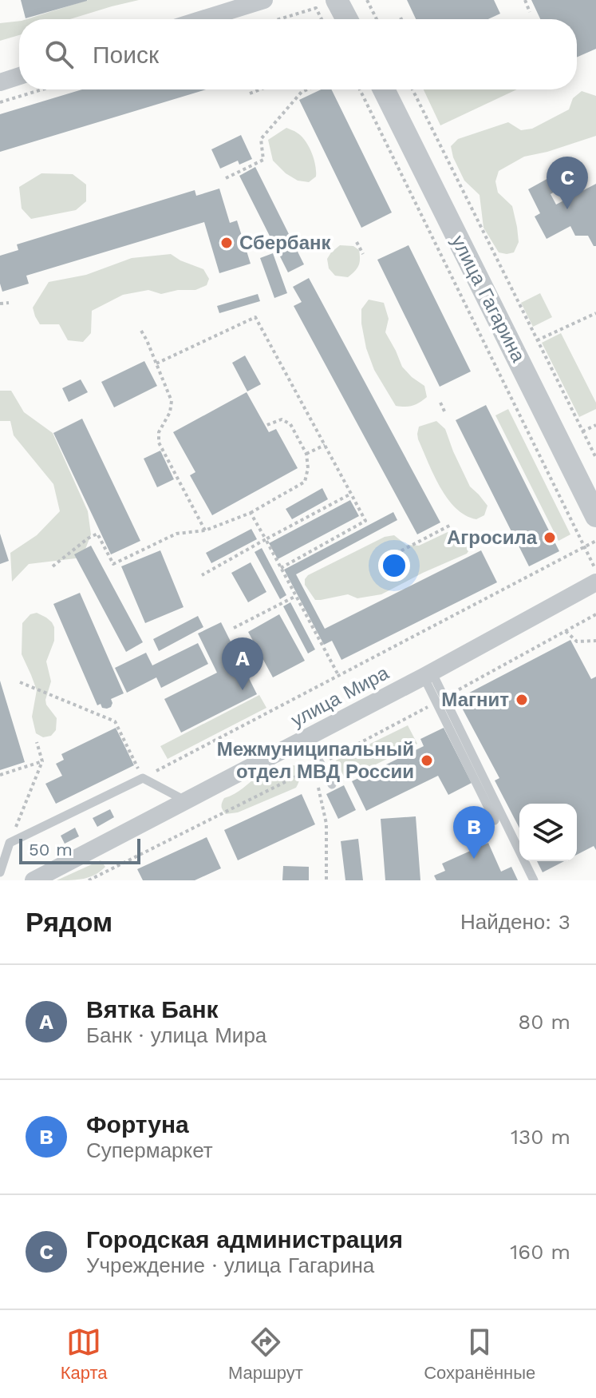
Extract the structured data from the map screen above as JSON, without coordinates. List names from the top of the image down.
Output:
{
  "streets": {
    "street": ["улица Гагарина", "улица Мира"]
  },
  "places": [
    "Сбербанк",
    "Агросила",
    "Магнит",
    "Межмуниципальный отдел МВД России"
  ],
  "scale_bar": "50 m",
  "page": {
    "search": "Поиск",
    "pins": ["C", "A", "B"],
    "scale": "50 m",
    "heading": ["Рядом", "Найдено: 3"],
    "list": [
      {
        "mark": "A",
        "name": "Вятка Банк",
        "note": "Банк · улица Мира",
        "value": "80 m"
      },
      {
        "mark": "B",
        "name": "Фортуна",
        "note": "Супермаркет",
        "value": "130 m"
      },
      {
        "mark": "C",
        "name": "Городская администрация",
        "note": "Учреждение · улица Гагарина",
        "value": "160 m"
      }
    ],
    "nav": ["Карта", "Маршрут", "Сохранённые"]
  }
}
